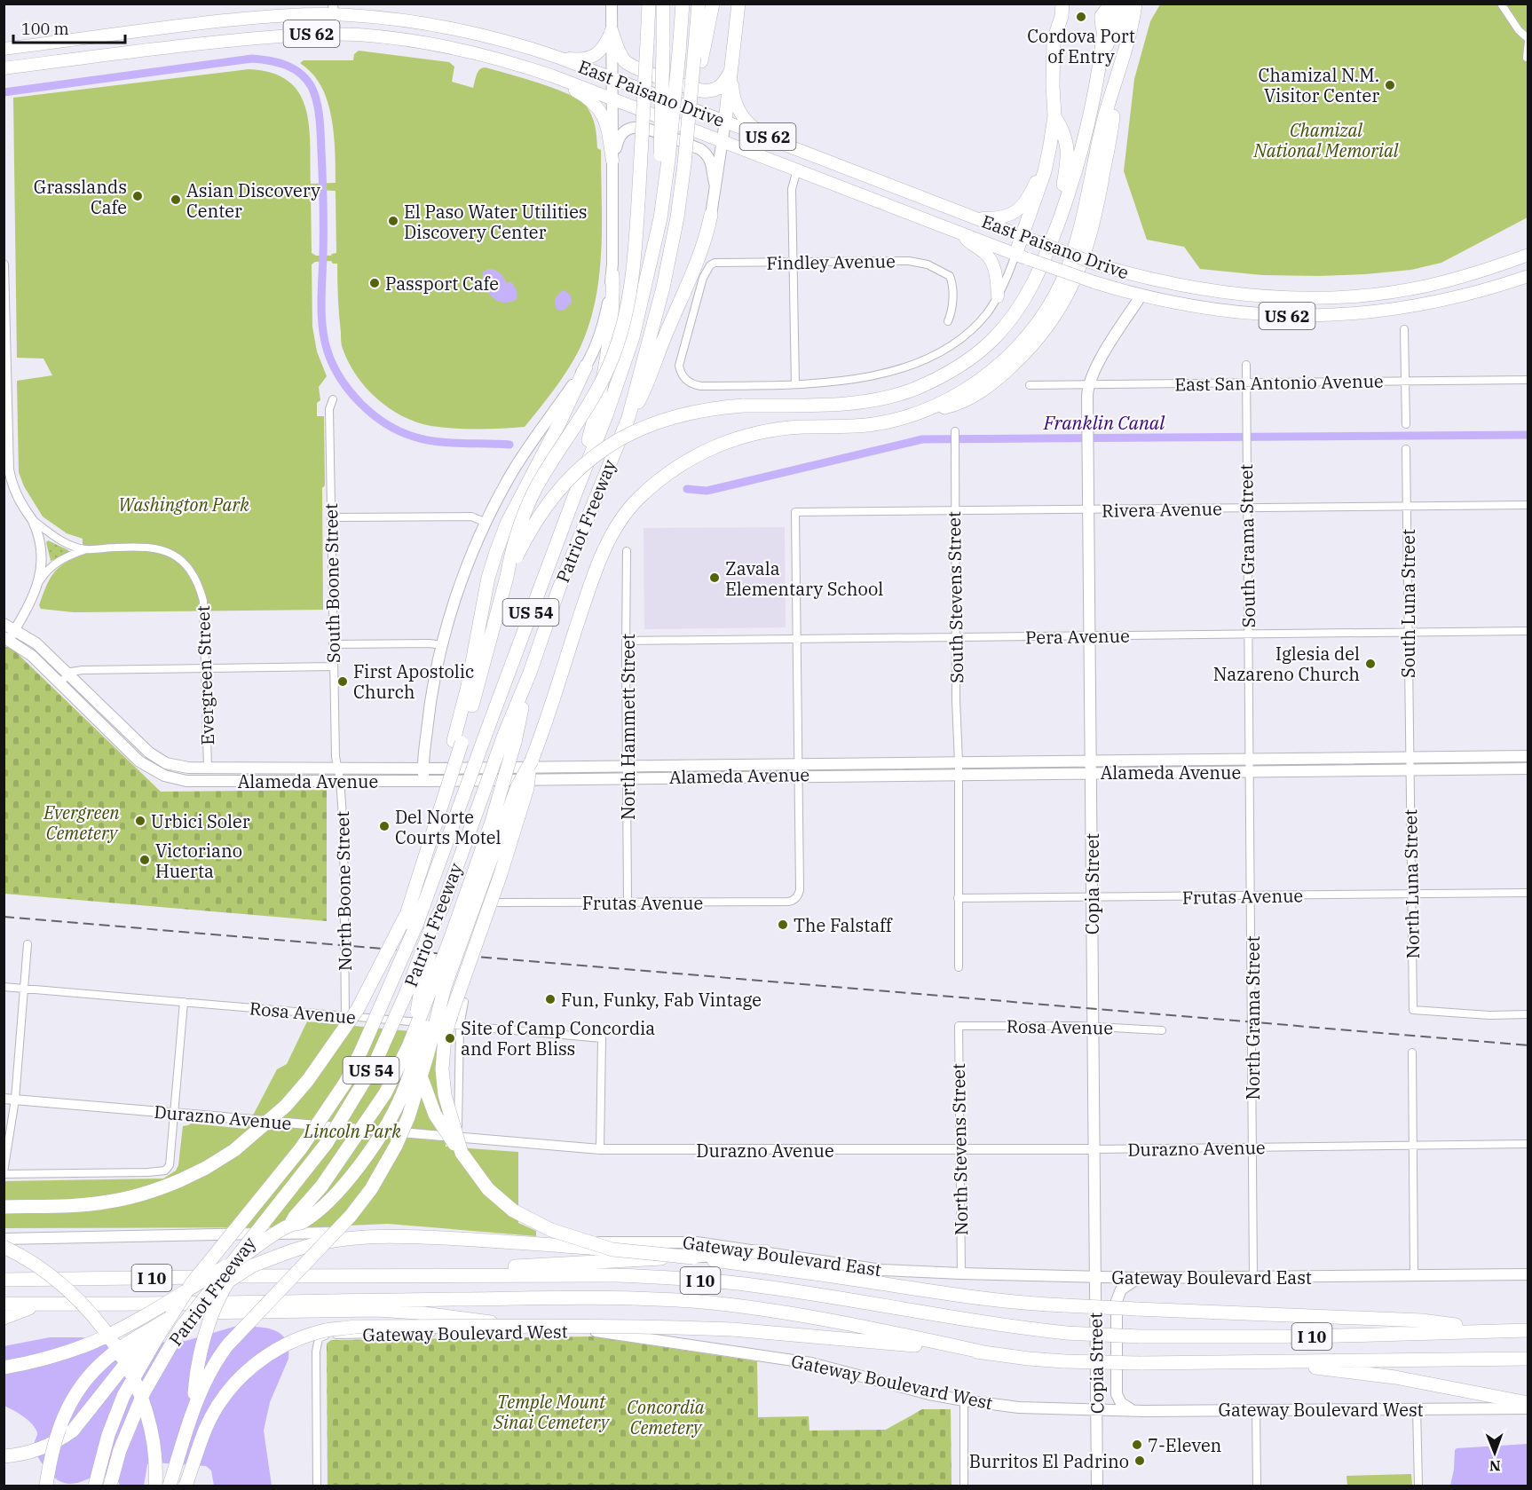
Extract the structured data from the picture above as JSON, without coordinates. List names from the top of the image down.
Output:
{
  "streets": {
    "highway": ["Patriot Freeway", "US 54", "I 10"],
    "main road": [
      "US 62",
      "East Paisano Drive",
      "Alameda Avenue",
      "Copia Street",
      "Gateway Boulevard East",
      "Gateway Boulevard West"
    ],
    "street": [
      "Findley Avenue",
      "East San Antonio Avenue",
      "Rivera Avenue",
      "South Grama Street",
      "South Boone Street",
      "South Stevens Street",
      "South Luna Street",
      "Pera Avenue",
      "Evergreen Street",
      "North Hammett Street",
      "North Luna Street",
      "North Boone Street",
      "Frutas Avenue",
      "Rosa Avenue",
      "North Grama Street",
      "Durazno Avenue",
      "North Stevens Street"
    ]
  },
  "crossings": [
    ["East Paisano Drive", "Copia Street"],
    ["East San Antonio Avenue", "South Grama Street"],
    ["East San Antonio Avenue", "Copia Street"],
    ["Rivera Avenue", "South Grama Street"],
    ["Rivera Avenue", "South Stevens Street"],
    ["Rivera Avenue", "South Luna Street"],
    ["Rivera Avenue", "Pera Avenue"],
    ["Rivera Avenue", "Copia Street"],
    ["South Grama Street", "Pera Avenue"],
    ["South Grama Street", "Alameda Avenue"],
    ["South Grama Street", "North Grama Street"],
    ["South Boone Street", "Alameda Avenue"],
    ["South Boone Street", "North Boone Street"],
    ["South Stevens Street", "Pera Avenue"],
    ["South Stevens Street", "Alameda Avenue"],
    ["South Luna Street", "Pera Avenue"],
    ["South Luna Street", "Alameda Avenue"],
    ["South Luna Street", "North Luna Street"],
    ["Pera Avenue", "North Hammett Street"],
    ["Pera Avenue", "Copia Street"],
    ["Evergreen Street", "Alameda Avenue"],
    ["North Hammett Street", "Alameda Avenue"],
    ["North Hammett Street", "Frutas Avenue"],
    ["Alameda Avenue", "Copia Street"],
    ["Alameda Avenue", "North Luna Street"],
    ["Alameda Avenue", "North Boone Street"],
    ["Alameda Avenue", "Frutas Avenue"],
    ["Alameda Avenue", "North Grama Street"],
    ["Copia Street", "Frutas Avenue"],
    ["Copia Street", "Rosa Avenue"],
    ["Copia Street", "Durazno Avenue"],
    ["Copia Street", "Gateway Boulevard East"],
    ["Copia Street", "Gateway Boulevard West"],
    ["North Luna Street", "Frutas Avenue"],
    ["North Boone Street", "Rosa Avenue"],
    ["Frutas Avenue", "North Grama Street"],
    ["Rosa Avenue", "Durazno Avenue"],
    ["Rosa Avenue", "North Stevens Street"],
    ["North Grama Street", "Durazno Avenue"],
    ["North Grama Street", "Gateway Boulevard East"],
    ["Durazno Avenue", "North Stevens Street"],
    ["North Stevens Street", "Gateway Boulevard East"]
  ],
  "water": ["Franklin Canal"],
  "parks": [
    "Chamizal National Memorial",
    "Washington Park",
    "Evergreen Cemetery",
    "Lincoln Park",
    "Temple Mount Sinai Cemetery",
    "Concordia Cemetery"
  ],
  "places": [
    "Cordova Port of Entry",
    "Chamizal N.M. Visitor Center",
    "Grasslands Cafe",
    "Asian Discovery Center",
    "El Paso Water Utilities Discovery Center",
    "Passport Cafe",
    "Zavala Elementary School",
    "Iglesia del Nazareno Church",
    "First Apostolic Church",
    "Urbici Soler",
    "Del Norte Courts Motel",
    "Victoriano Huerta",
    "The Falstaff",
    "Fun, Funky, Fab Vintage",
    "Site of Camp Concordia and Fort Bliss",
    "7-Eleven",
    "Burritos El Padrino"
  ],
  "scale_bar": "100 m",
  "north": "bottom"
}
